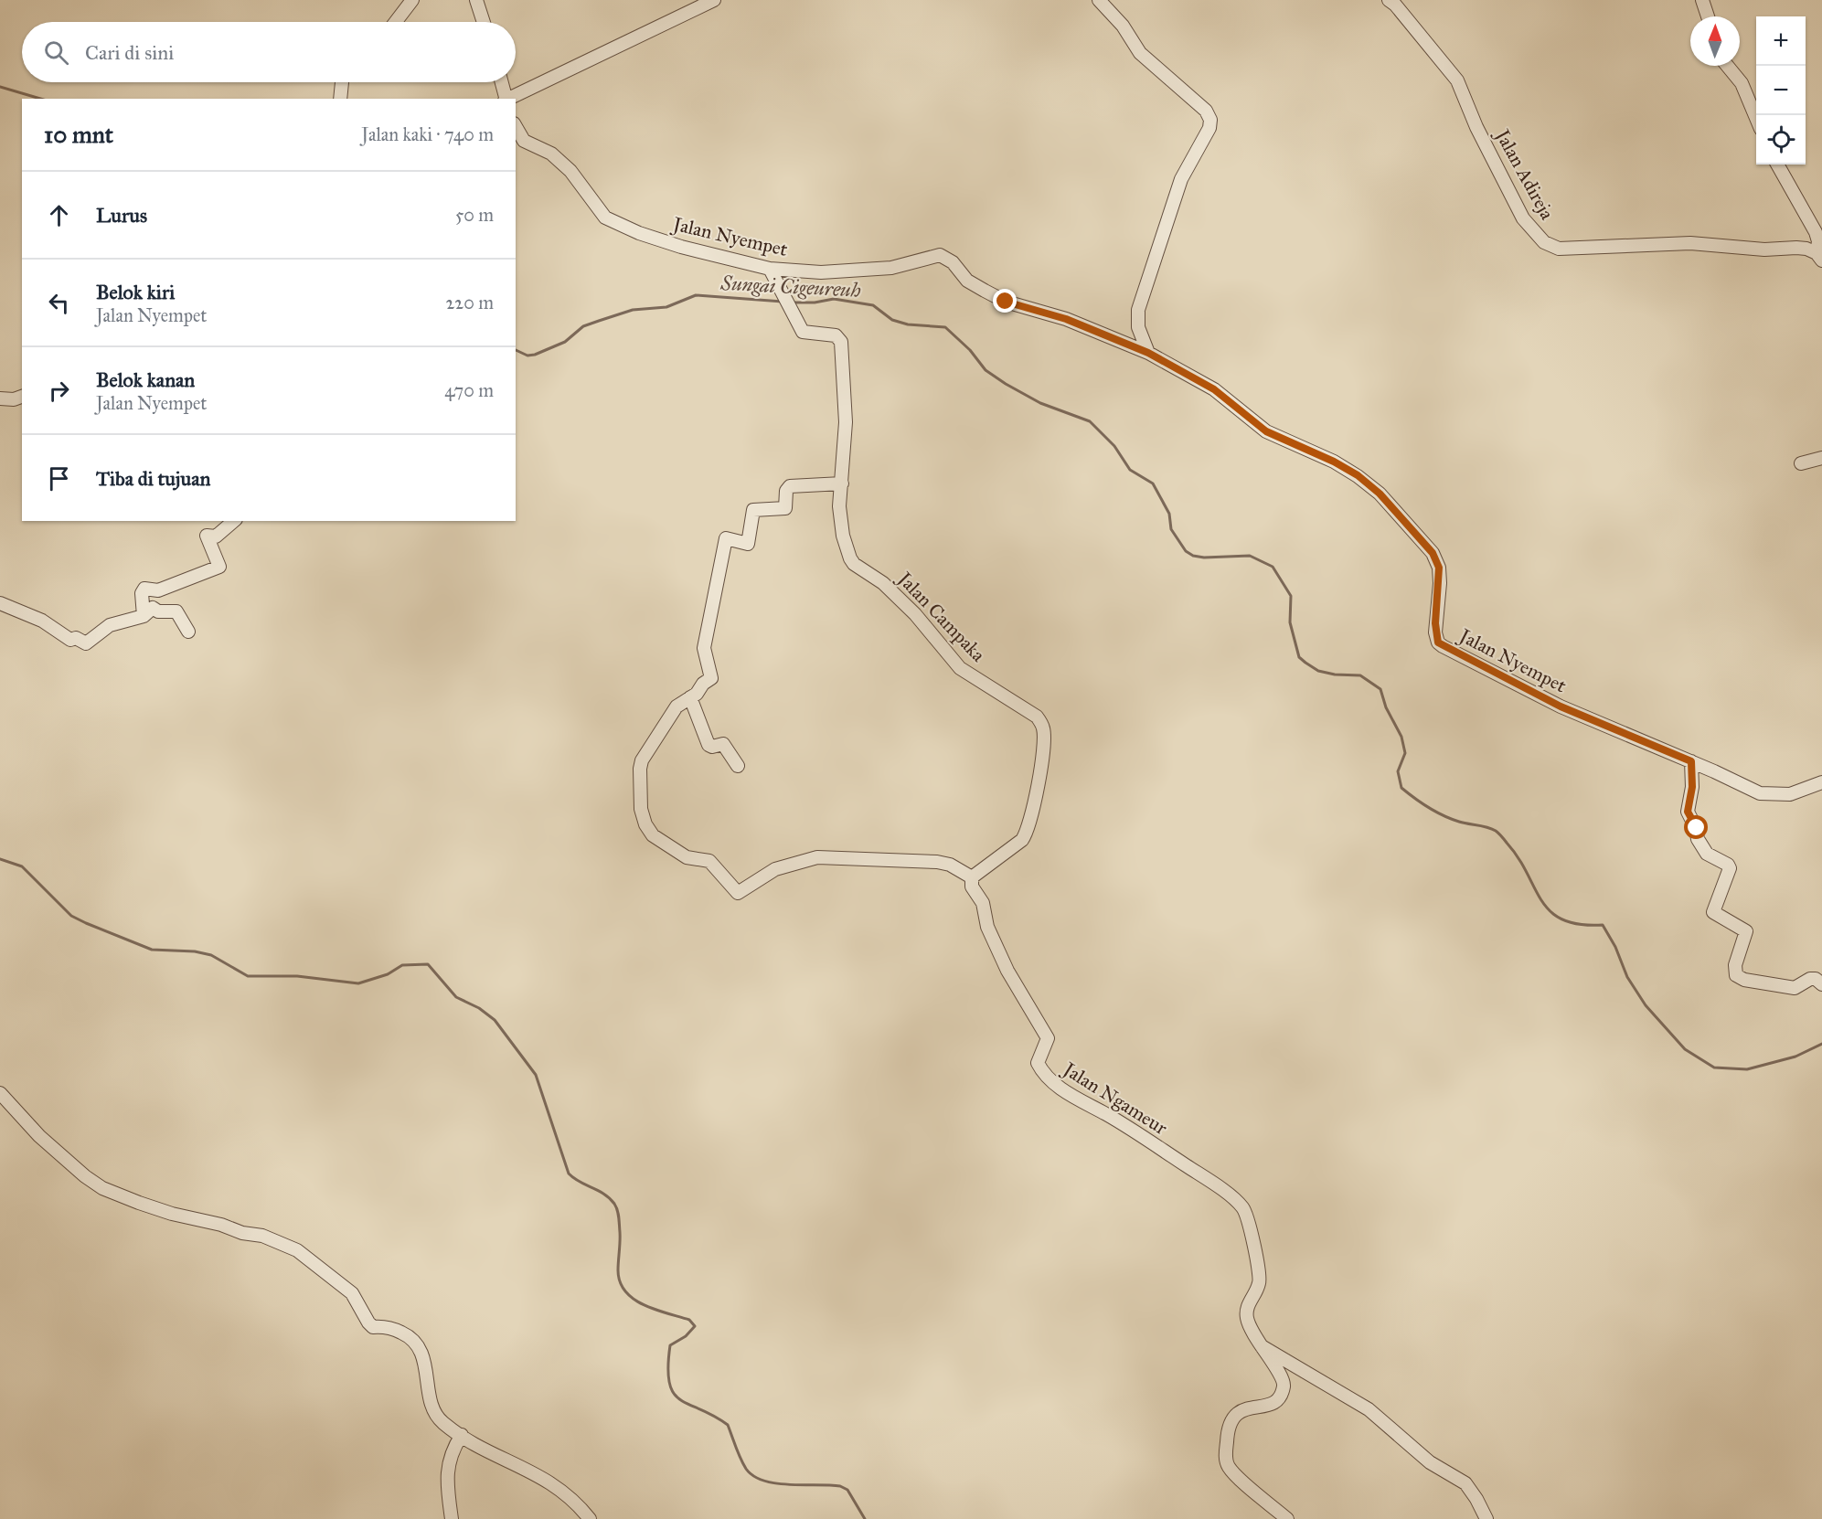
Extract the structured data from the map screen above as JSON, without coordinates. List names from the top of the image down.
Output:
{
  "streets": {
    "street": [
      "Jalan Adireja",
      "Jalan Nyempet",
      "Jalan Campaka",
      "Jalan Ngameur"
    ]
  },
  "crossings": [
    ["Jalan Nyempet", "Jalan Campaka"],
    ["Jalan Campaka", "Jalan Ngameur"]
  ],
  "water": ["Sungai Cigeureuh"],
  "north": "top",
  "page": {
    "map_buttons": ["+", "−"],
    "search": "Cari di sini",
    "heading": ["10 mnt", "Jalan kaki · 740 m"],
    "list": [
      ["Lurus", "50 m"],
      ["Belok kiri", "Jalan Nyempet", "220 m"],
      ["Belok kanan", "Jalan Nyempet", "470 m"],
      "Tiba di tujuan"
    ]
  }
}
